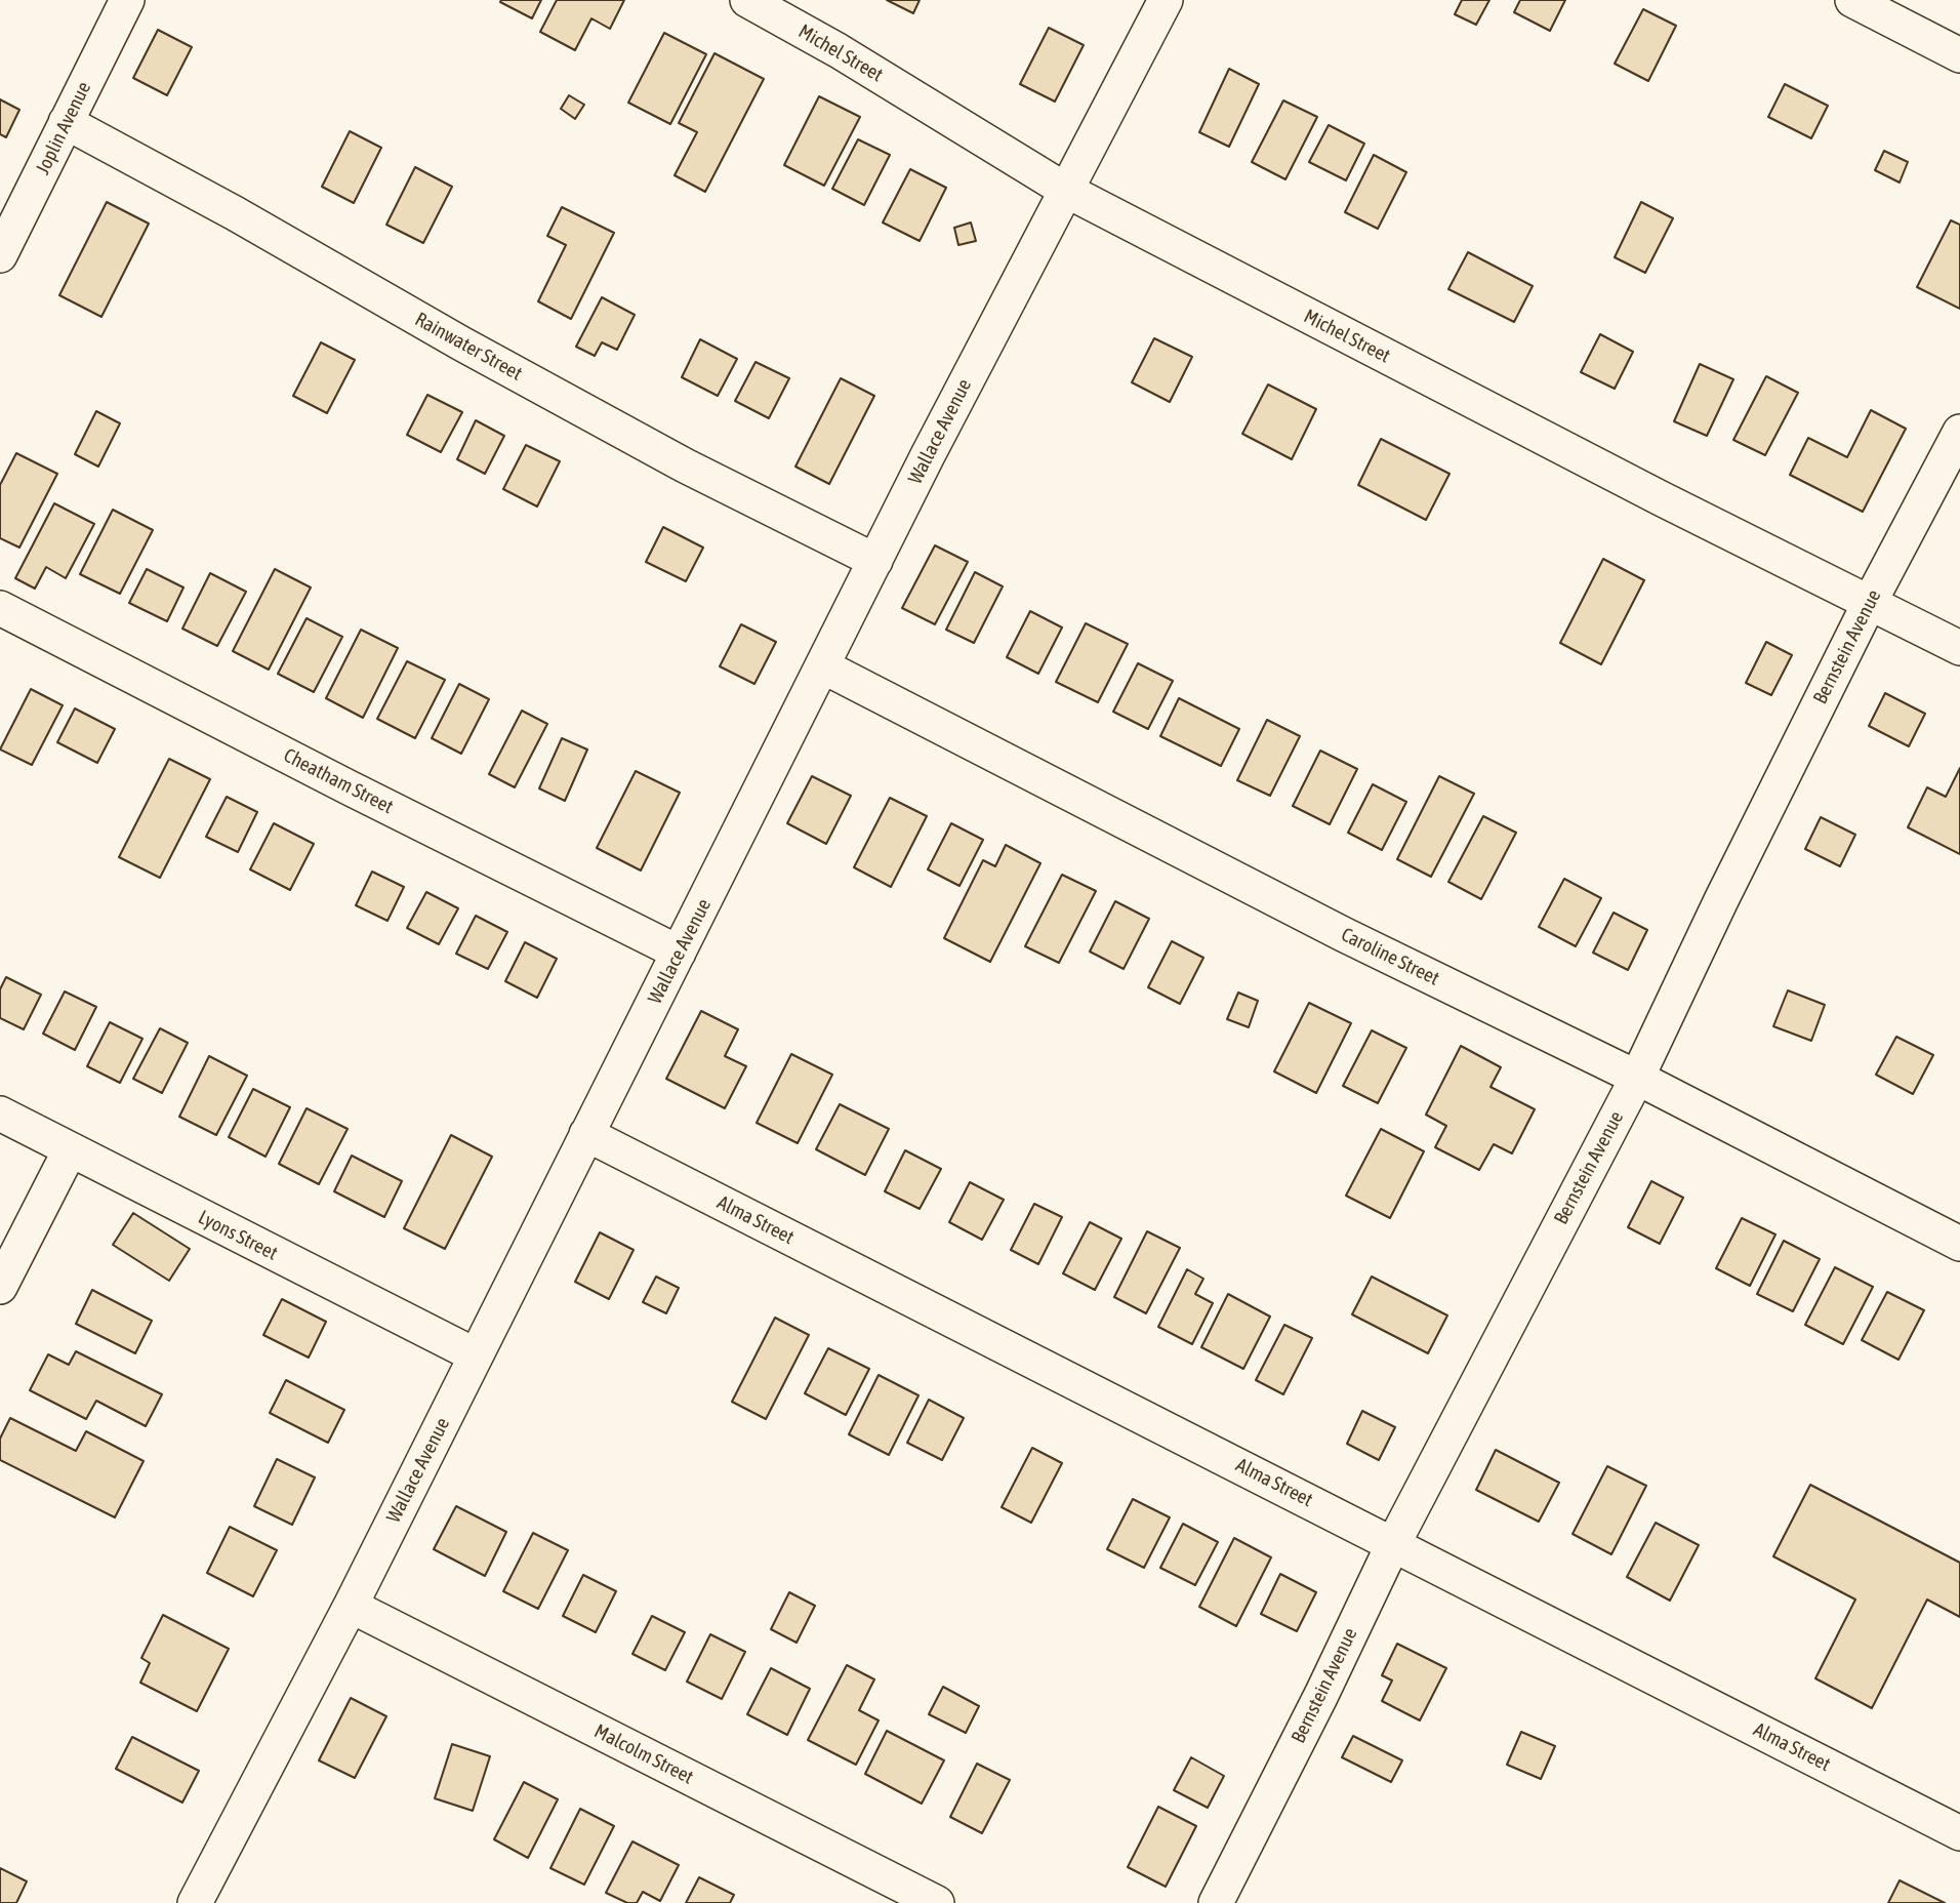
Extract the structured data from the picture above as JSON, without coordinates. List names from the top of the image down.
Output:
{
  "streets": {
    "street": [
      "Michel Street",
      "Joplin Avenue",
      "Rainwater Street",
      "Wallace Avenue",
      "Bernstein Avenue",
      "Cheatham Street",
      "Caroline Street",
      "Alma Street",
      "Lyons Street",
      "Malcolm Street"
    ]
  },
  "crossings": [
    ["Michel Street", "Wallace Avenue"],
    ["Michel Street", "Bernstein Avenue"],
    ["Joplin Avenue", "Rainwater Street"],
    ["Rainwater Street", "Wallace Avenue"],
    ["Wallace Avenue", "Cheatham Street"],
    ["Wallace Avenue", "Caroline Street"],
    ["Wallace Avenue", "Alma Street"],
    ["Wallace Avenue", "Lyons Street"],
    ["Wallace Avenue", "Malcolm Street"],
    ["Bernstein Avenue", "Caroline Street"],
    ["Bernstein Avenue", "Alma Street"]
  ]
}
